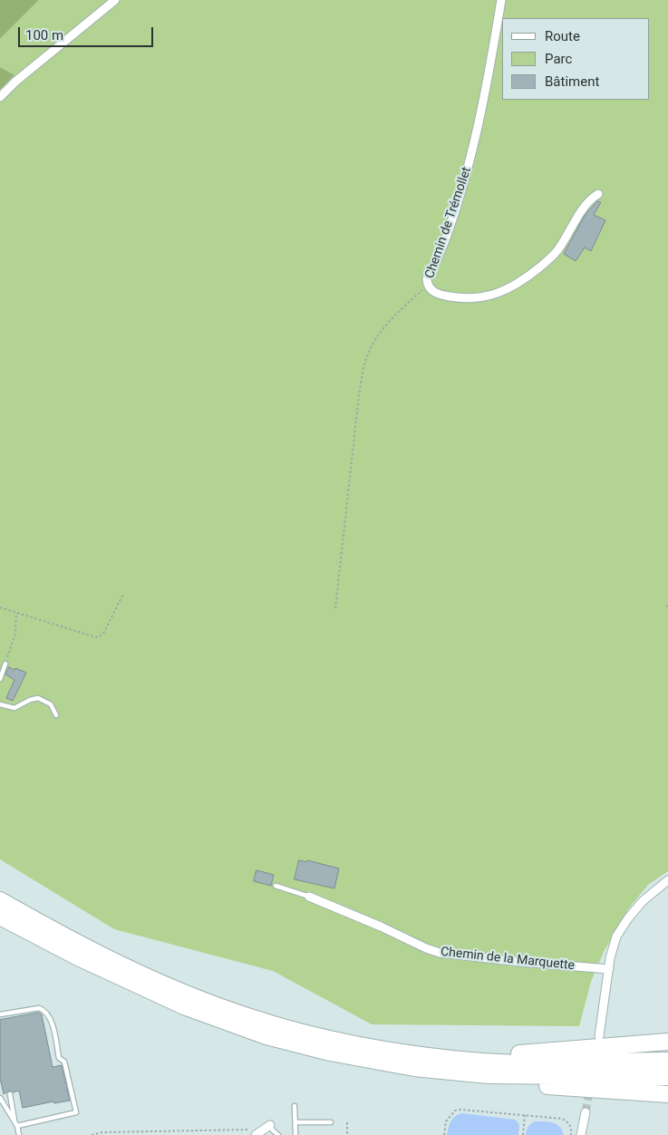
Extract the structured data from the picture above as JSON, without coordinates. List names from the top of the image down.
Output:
{
  "streets": {
    "street": ["Chemin de Trémollet", "Chemin de la Marquette"]
  },
  "legend": ["Route", "Parc", "Bâtiment"],
  "scale_bar": "100 m"
}
